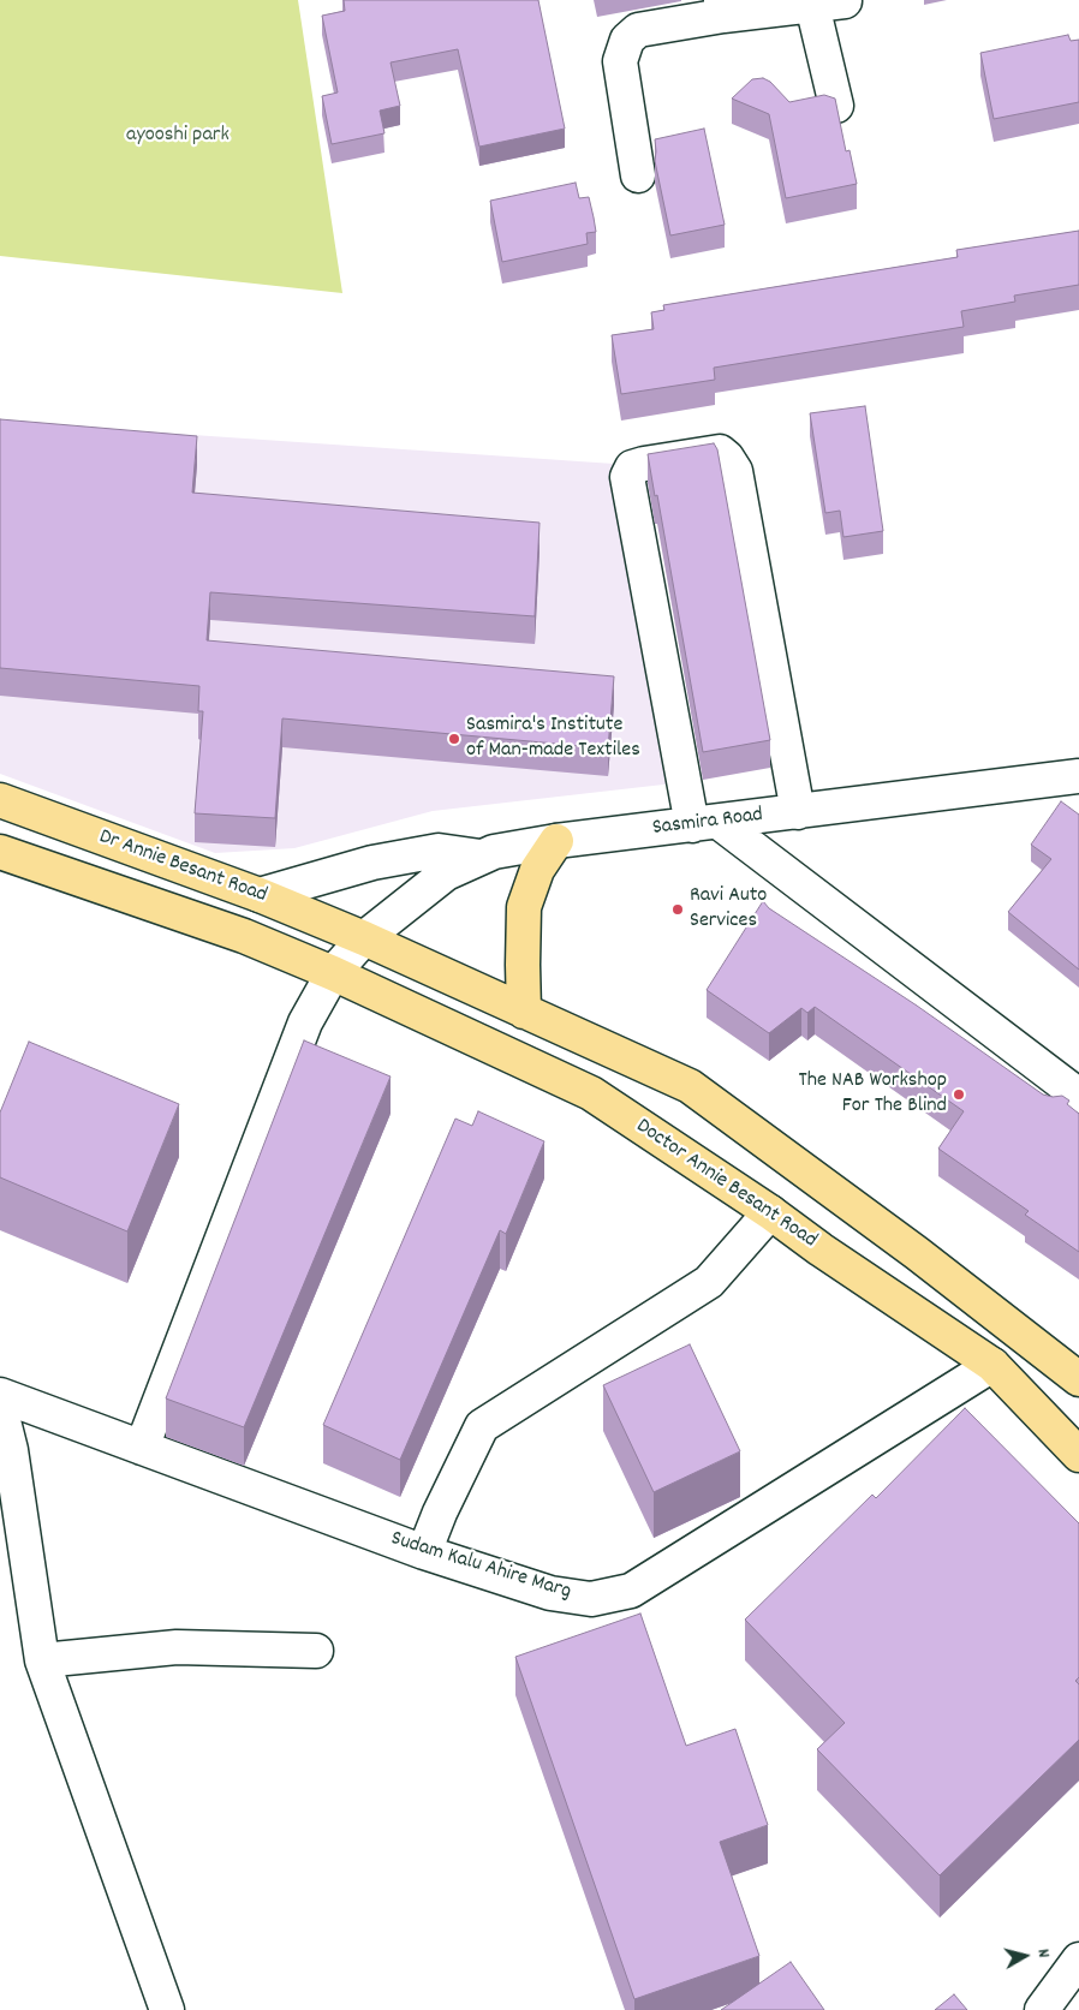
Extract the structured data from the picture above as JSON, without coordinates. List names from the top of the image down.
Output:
{
  "streets": {
    "main road": ["Dr Annie Besant Road", "Doctor Annie Besant Road"],
    "street": ["Sasmira Road", "Sudam Kalu Ahire Marg"]
  },
  "crossings": [
    ["Sasmira Road", "Dr Annie Besant Road"],
    ["Sasmira Road", "Doctor Annie Besant Road"],
    ["Sasmira Road", "Sudam Kalu Ahire Marg"],
    ["Dr Annie Besant Road", "Doctor Annie Besant Road"],
    ["Doctor Annie Besant Road", "Sudam Kalu Ahire Marg"]
  ],
  "parks": ["ayooshi park"],
  "places": ["Sasmira's Institute of Man-made Textiles", "Ravi Auto Services", "The NAB Workshop For The Blind"],
  "north": "right"
}
